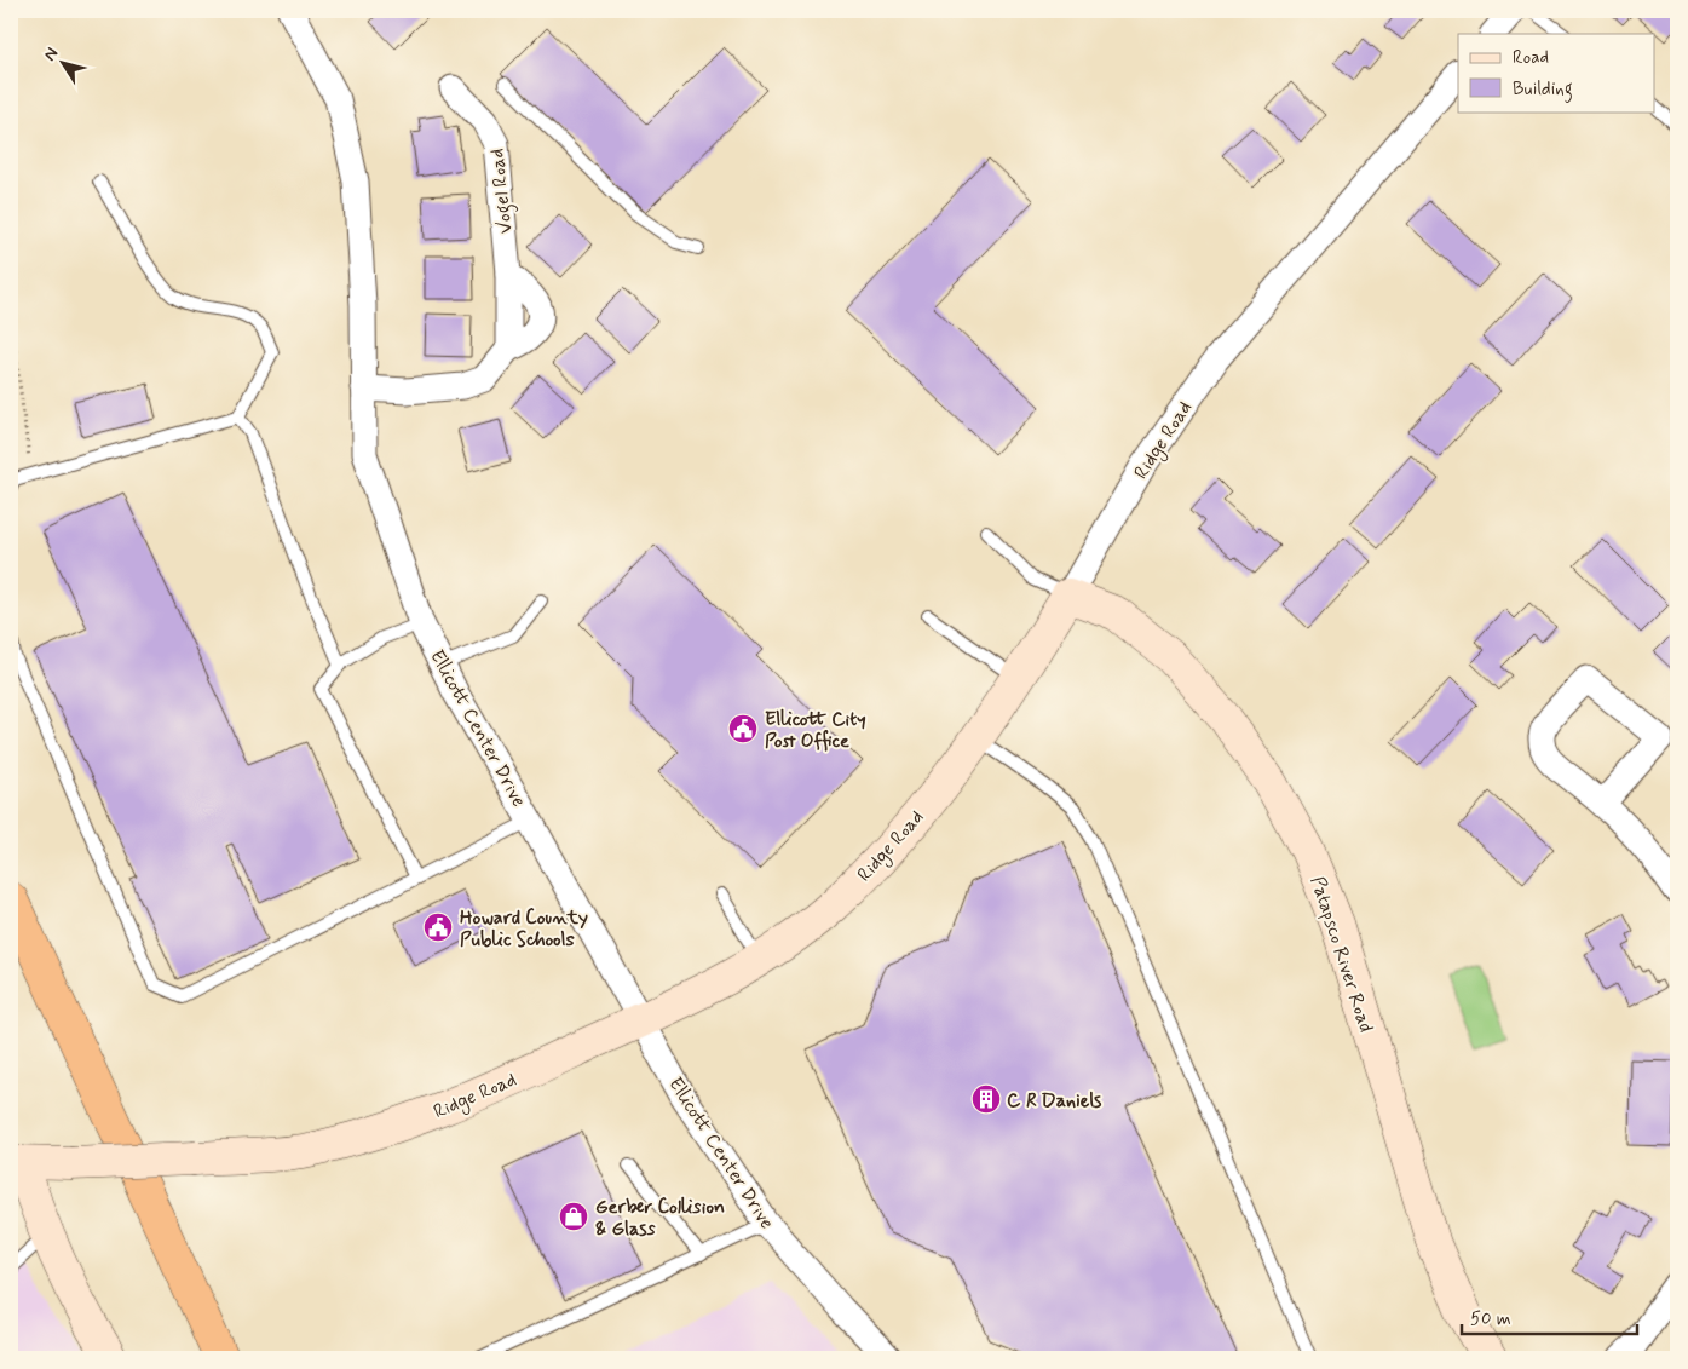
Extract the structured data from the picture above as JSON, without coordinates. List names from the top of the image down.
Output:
{
  "streets": {
    "street": [
      "Vogel Road",
      "Ridge Road",
      "Ellicott Center Drive",
      "Patapsco River Road"
    ]
  },
  "crossings": [
    ["Vogel Road", "Ellicott Center Drive"],
    ["Ridge Road", "Ellicott Center Drive"],
    ["Ridge Road", "Patapsco River Road"]
  ],
  "places": {
    "public building": ["Ellicott City Post Office", "Howard County Public Schools"],
    "building": ["C R Daniels"],
    "shop": ["Gerber Collision & Glass"]
  },
  "legend": ["Road", "Building"],
  "scale_bar": "50 m",
  "north": "top left"
}
